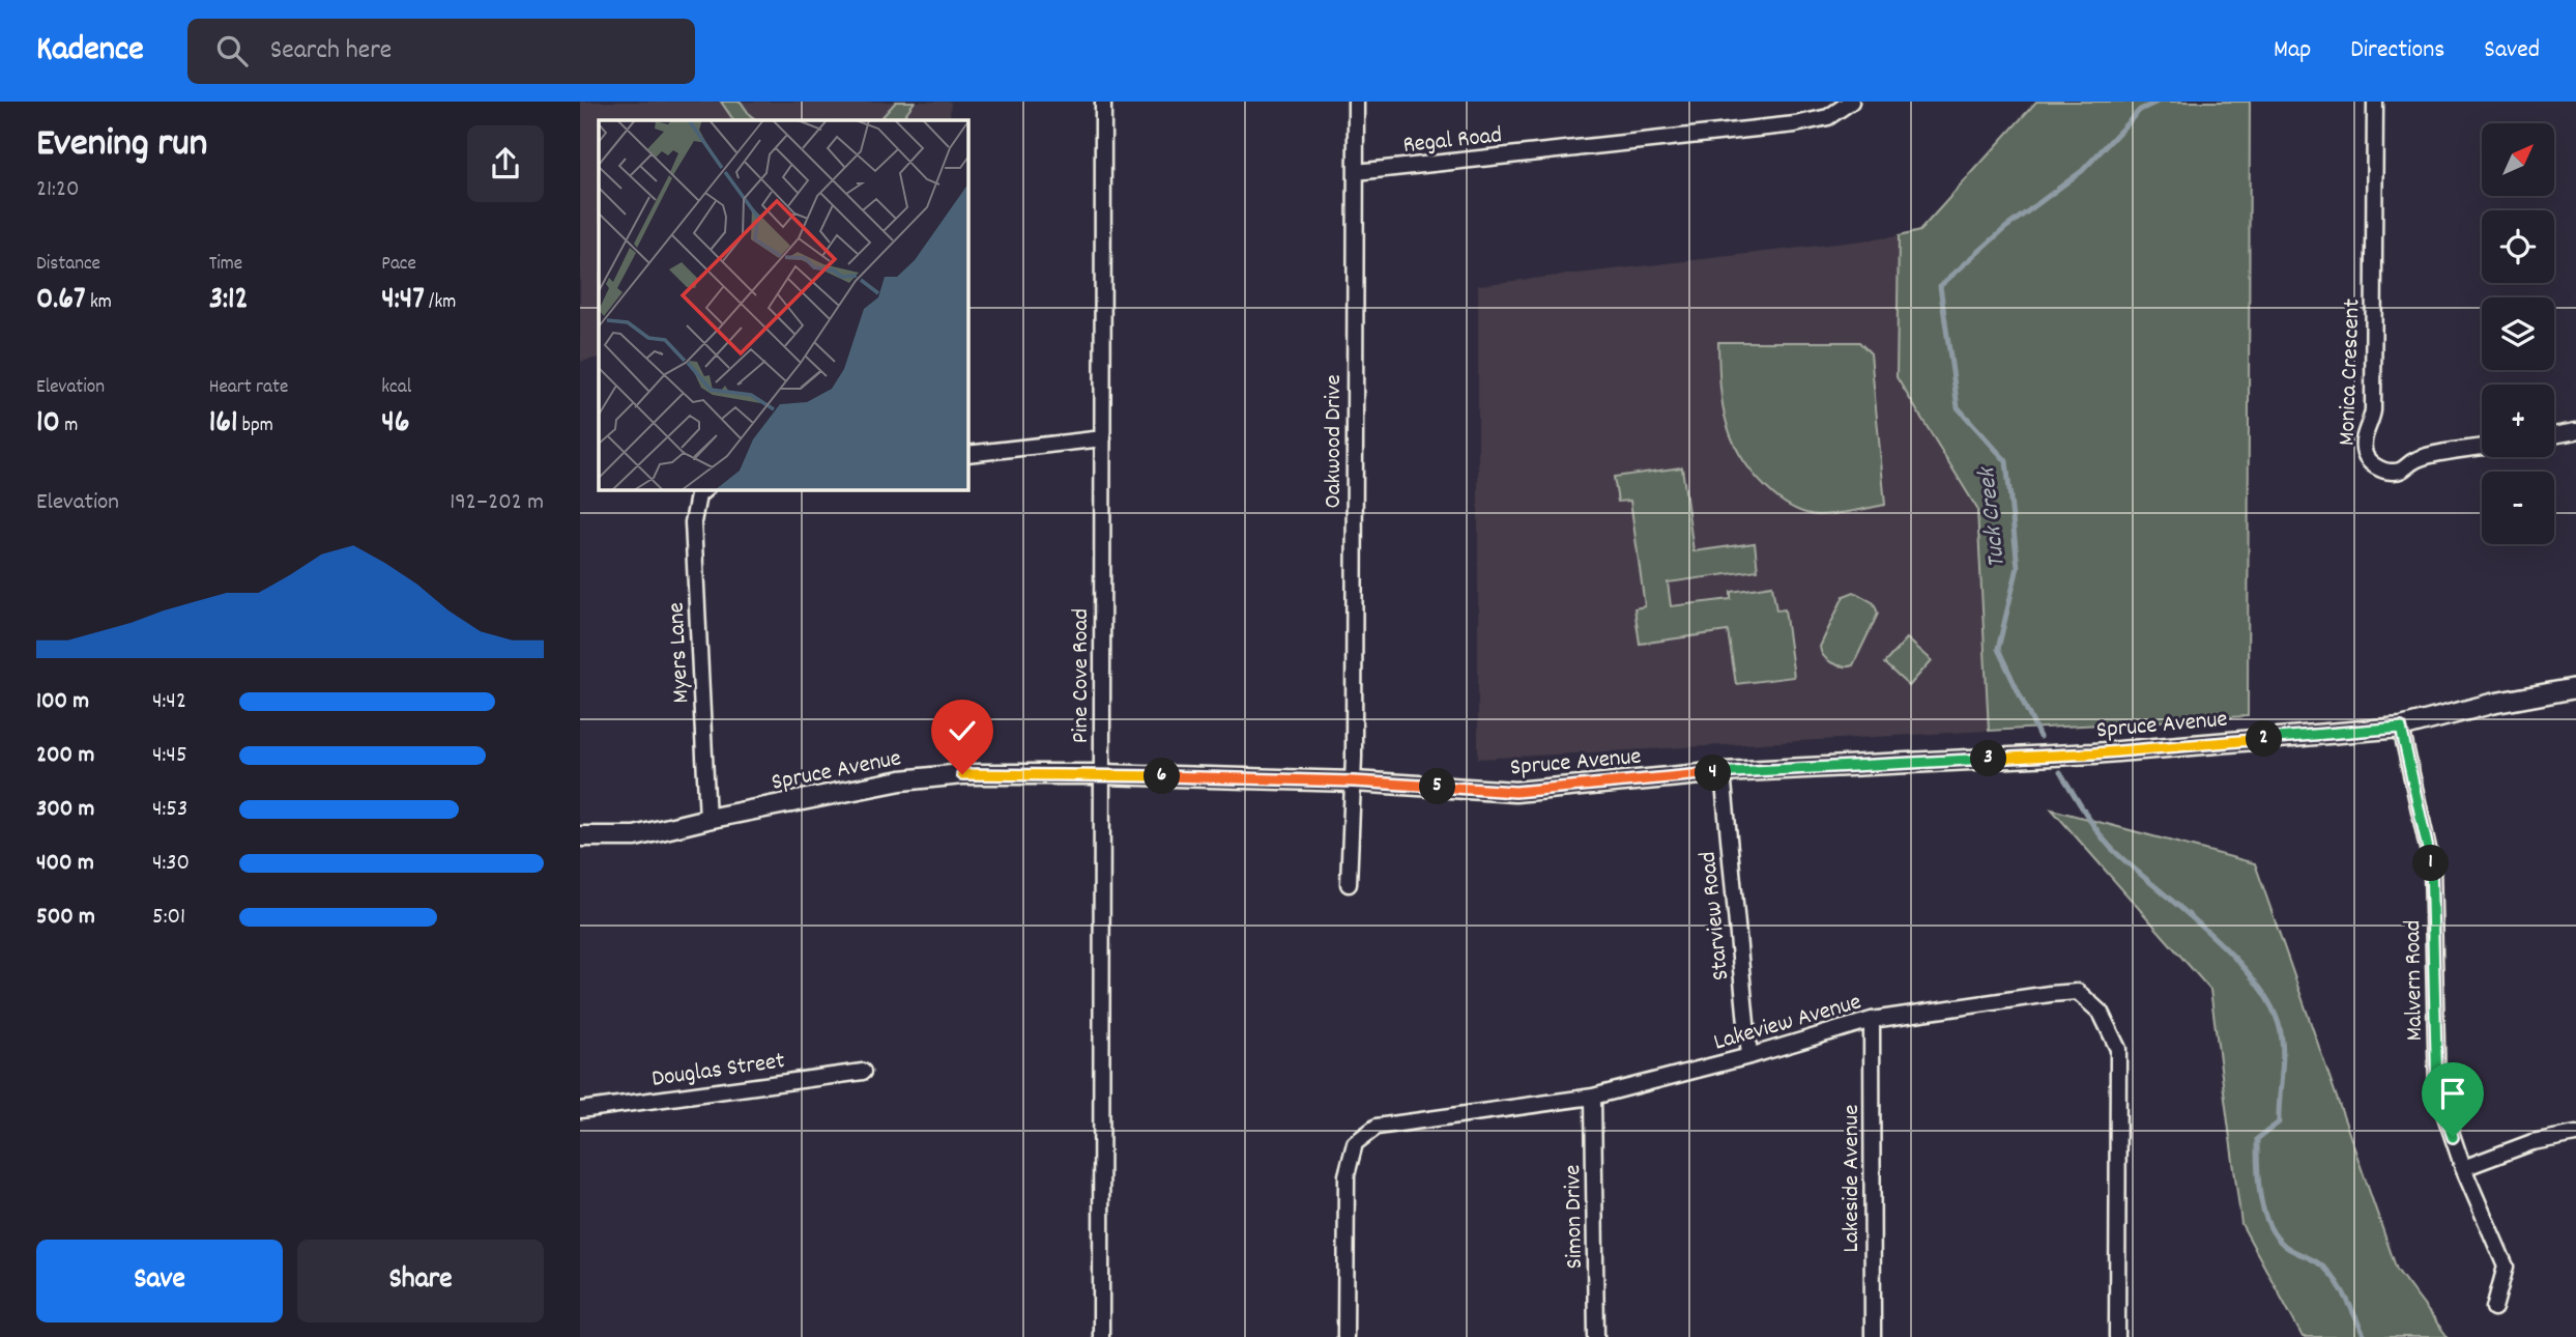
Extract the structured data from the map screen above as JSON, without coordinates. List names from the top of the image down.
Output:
{
  "streets": {
    "street": [
      "Regal Road",
      "Monica Crescent",
      "Oakwood Drive",
      "Myers Lane",
      "Pine Cove Road",
      "Spruce Avenue",
      "Starview Road",
      "Malvern Road",
      "Lakeview Avenue",
      "Douglas Street",
      "Lakeside Avenue",
      "Simon Drive"
    ]
  },
  "crossings": [
    ["Regal Road", "Oakwood Drive"],
    ["Oakwood Drive", "Spruce Avenue"],
    ["Myers Lane", "Spruce Avenue"],
    ["Pine Cove Road", "Spruce Avenue"],
    ["Spruce Avenue", "Starview Road"],
    ["Spruce Avenue", "Malvern Road"],
    ["Starview Road", "Lakeview Avenue"],
    ["Lakeview Avenue", "Lakeside Avenue"],
    ["Lakeview Avenue", "Simon Drive"]
  ],
  "water": ["Tuck Creek"],
  "north": "top right",
  "page": {
    "header": "Kadence",
    "search": "Search here",
    "nav": ["Map", "Directions", "Saved"],
    "heading": ["Evening run", "21:20"],
    "map_buttons": ["+", "−"],
    "stats": [
      ["Distance", "0.67 km"],
      ["Time", "3:12"],
      ["Pace", "4:47 /km"],
      ["Elevation", "10 m"],
      ["Heart rate", "161 bpm"],
      ["kcal", "46"]
    ],
    "chart": ["Elevation", "192–202 m"],
    "list": [
      {
        "name": "100 m",
        "note": "4:42"
      },
      {
        "name": "200 m",
        "note": "4:45"
      },
      {
        "name": "300 m",
        "note": "4:53"
      },
      {
        "name": "400 m",
        "note": "4:30"
      },
      {
        "name": "500 m",
        "note": "5:01"
      }
    ],
    "pins": [
      "2",
      "3",
      "4",
      "6",
      "5",
      "1"
    ],
    "buttons": ["Save", "Share"]
  }
}
